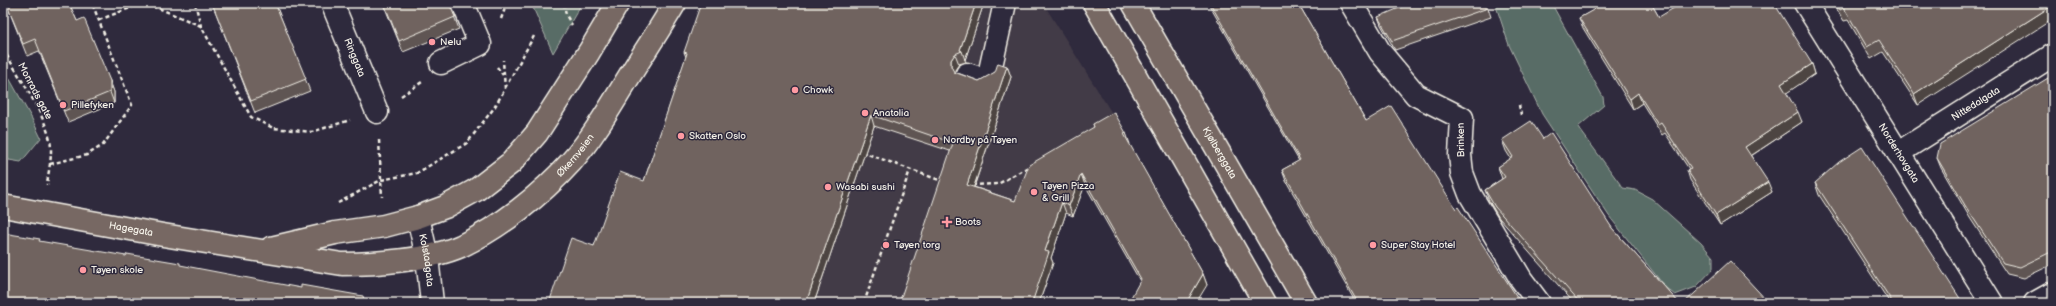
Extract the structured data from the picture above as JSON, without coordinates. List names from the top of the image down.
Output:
{
  "streets": {
    "main road": ["Kjølberggata", "Økernveien", "Hagegata"],
    "street": [
      "Ringgata",
      "Nittedalgata",
      "Brinken",
      "Norderhovgata",
      "Kolstadgata"
    ],
    "path": ["Monrads gate"]
  },
  "crossings": [
    ["Monrads gate", "Hagegata"],
    ["Nittedalgata", "Norderhovgata"],
    ["Økernveien", "Hagegata"],
    ["Økernveien", "Kolstadgata"],
    ["Hagegata", "Kolstadgata"]
  ],
  "places": {
    "other": [
      "Nelu",
      "Chowk",
      "Pillefyken",
      "Anatolia",
      "Skatten Oslo",
      "Nordby på Tøyen",
      "Wasabi sushi",
      "Tøyen Pizza & Grill",
      "Tøyen torg",
      "Super Stay Hotel",
      "Tøyen skole"
    ],
    "health": ["Boots"]
  }
}
